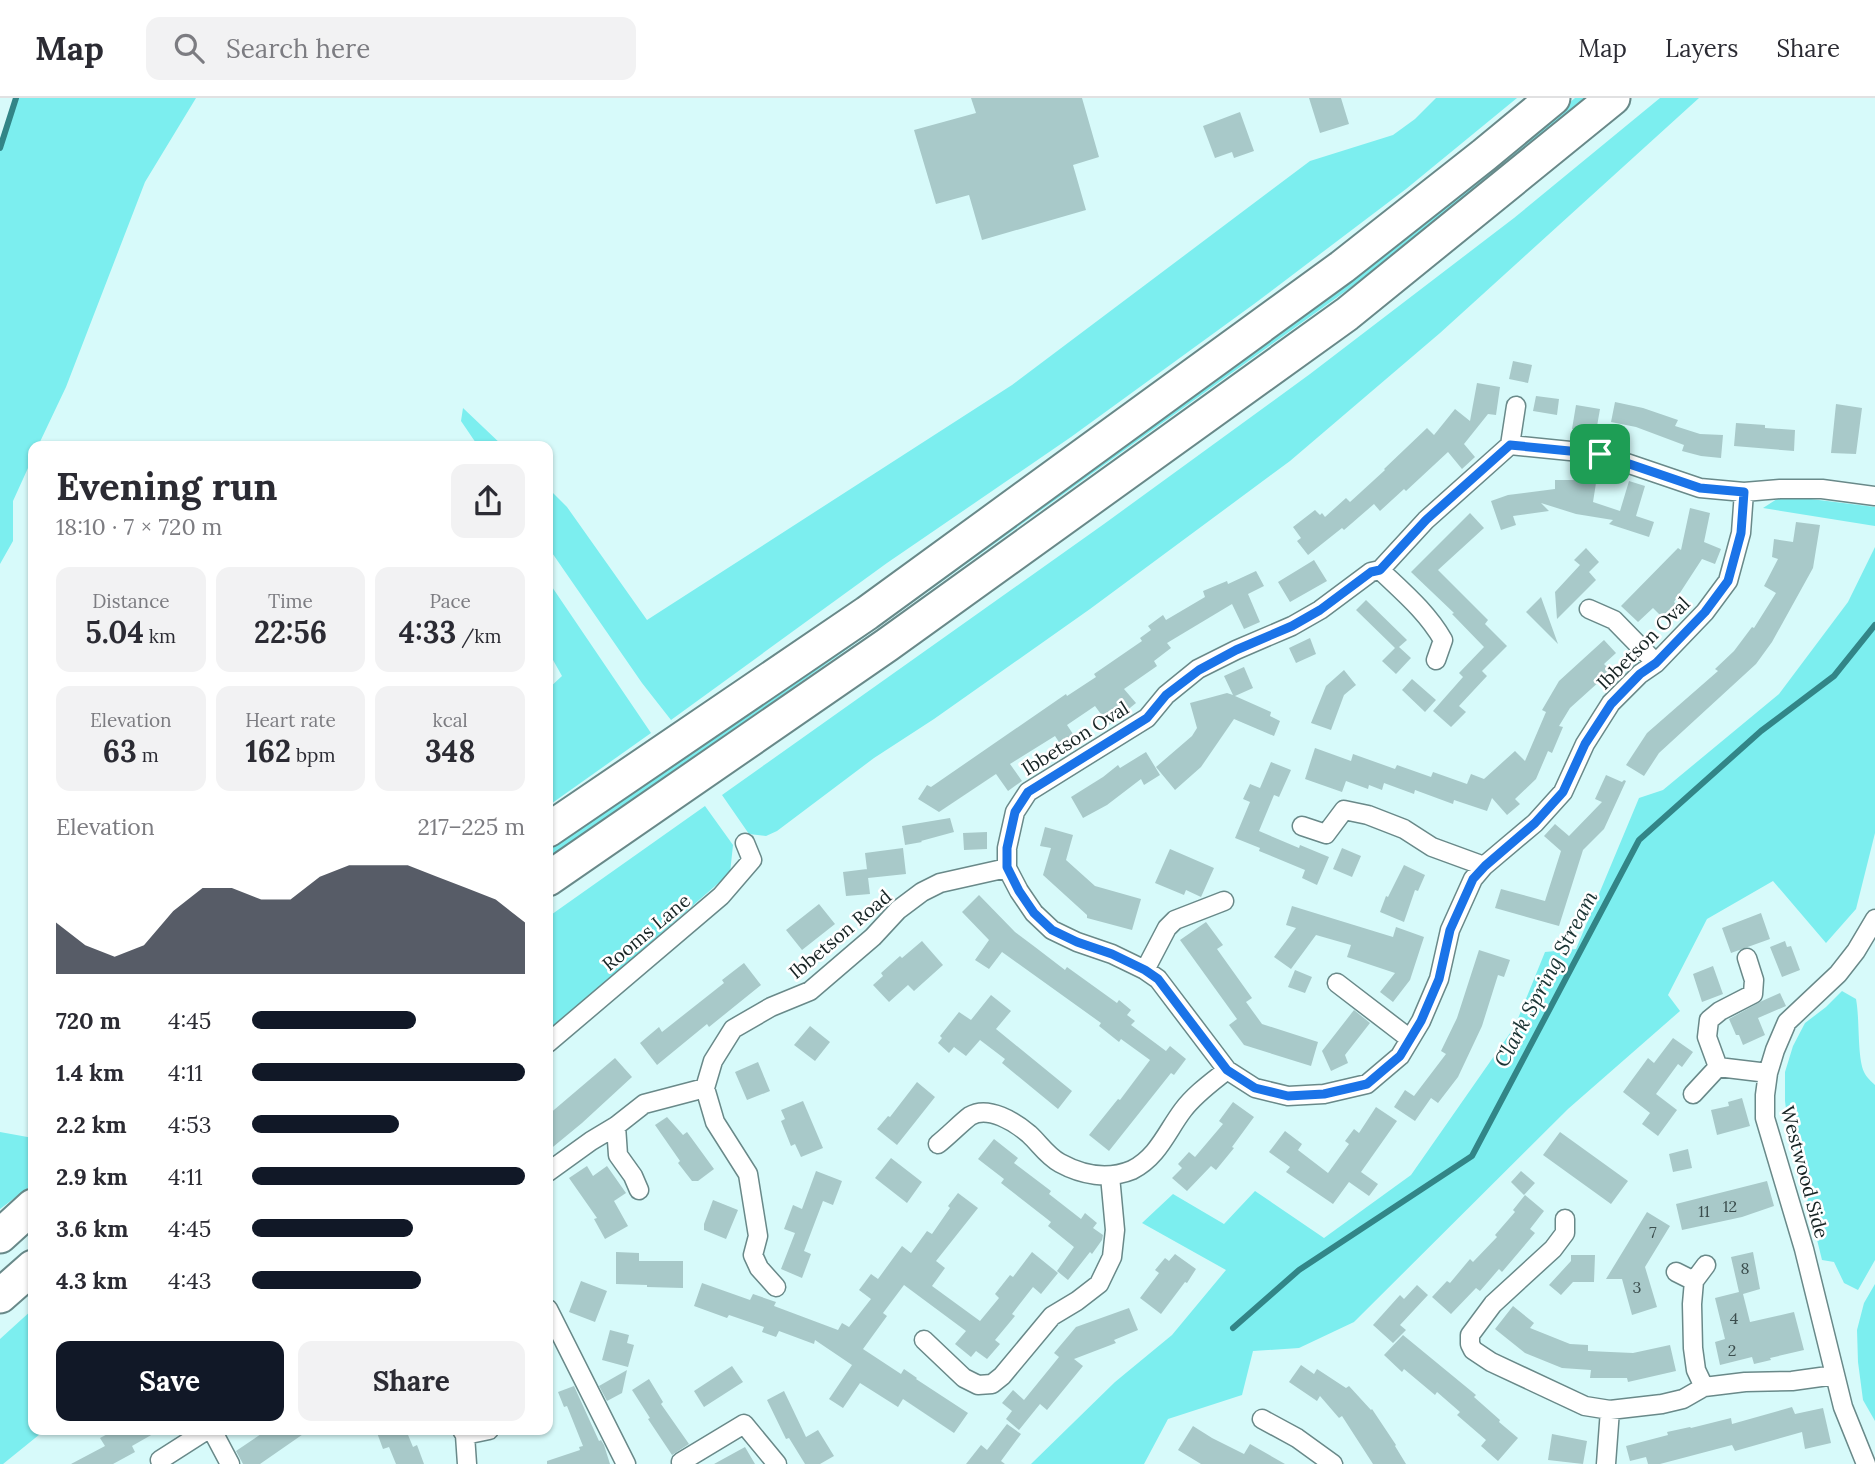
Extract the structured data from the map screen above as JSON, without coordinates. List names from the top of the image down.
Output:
{
  "streets": {
    "street": [
      "Ibbetson Oval",
      "Rooms Lane",
      "Ibbetson Road",
      "Westwood Side"
    ]
  },
  "crossings": [
    ["Ibbetson Oval", "Ibbetson Road"]
  ],
  "water": ["Clark Spring Stream"],
  "house_numbers": [
    "12",
    "11",
    "7",
    "8",
    "3",
    "4",
    "2"
  ],
  "page": {
    "header": "Map",
    "search": "Search here",
    "nav": ["Map", "Layers", "Share"],
    "heading": ["Evening run", "18:10 · 7 × 720 m"],
    "stats": [
      ["Distance", "5.04 km"],
      ["Time", "22:56"],
      ["Pace", "4:33 /km"],
      ["Elevation", "63 m"],
      ["Heart rate", "162 bpm"],
      ["kcal", "348"]
    ],
    "chart": ["Elevation", "217–225 m"],
    "list": [
      {
        "name": "720 m",
        "note": "4:45"
      },
      {
        "name": "1.4 km",
        "note": "4:11"
      },
      {
        "name": "2.2 km",
        "note": "4:53"
      },
      {
        "name": "2.9 km",
        "note": "4:11"
      },
      {
        "name": "3.6 km",
        "note": "4:45"
      },
      {
        "name": "4.3 km",
        "note": "4:43"
      }
    ],
    "buttons": ["Save", "Share"]
  }
}
